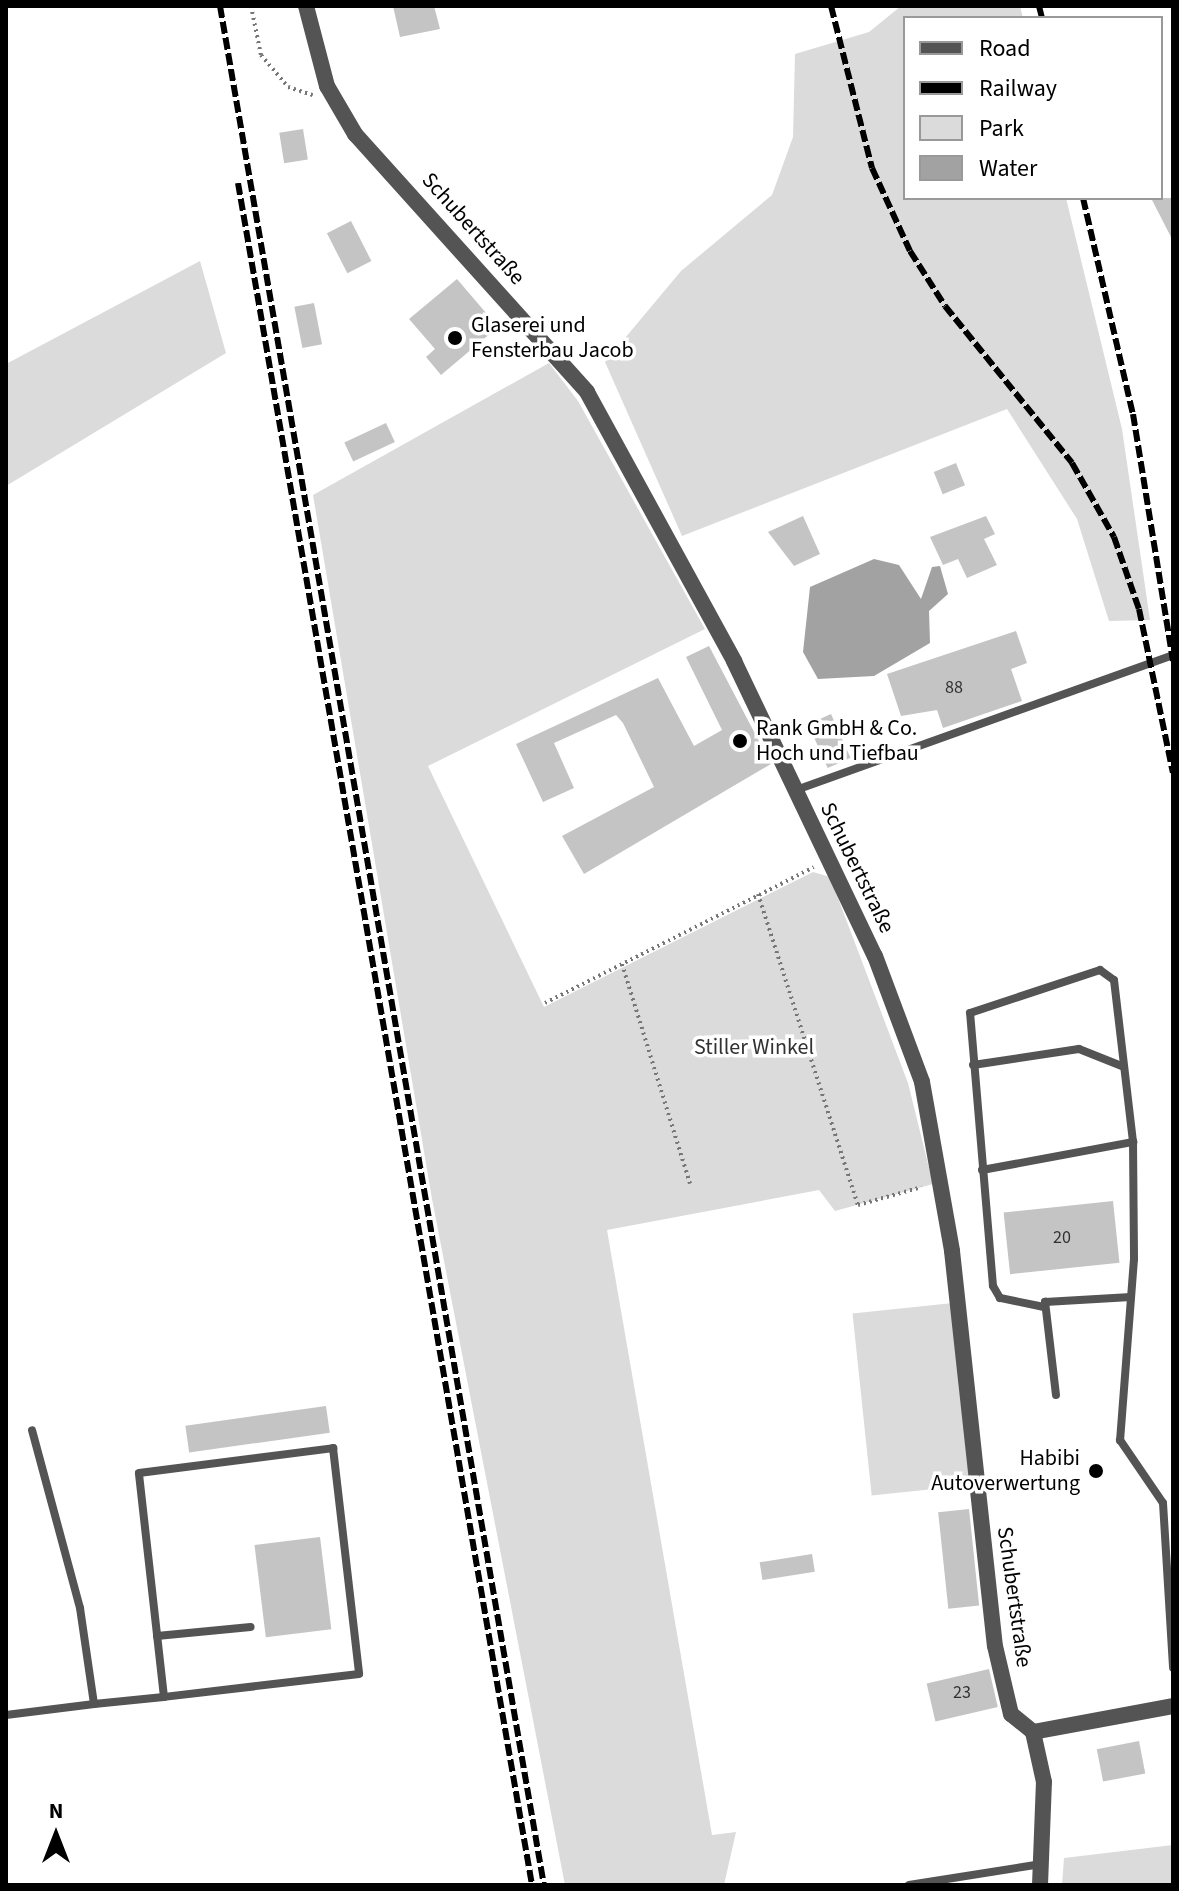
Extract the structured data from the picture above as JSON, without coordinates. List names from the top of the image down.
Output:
{
  "streets": {
    "street": ["Schubertstraße"]
  },
  "parks": ["Stiller Winkel"],
  "places": ["Glaserei und Fensterbau Jacob", "Rank GmbH & Co. Hoch und Tiefbau", "Habibi Autoverwertung"],
  "house_numbers": ["88", "20", "23"],
  "legend": [
    "Road",
    "Railway",
    "Park",
    "Water"
  ],
  "north": "top"
}
